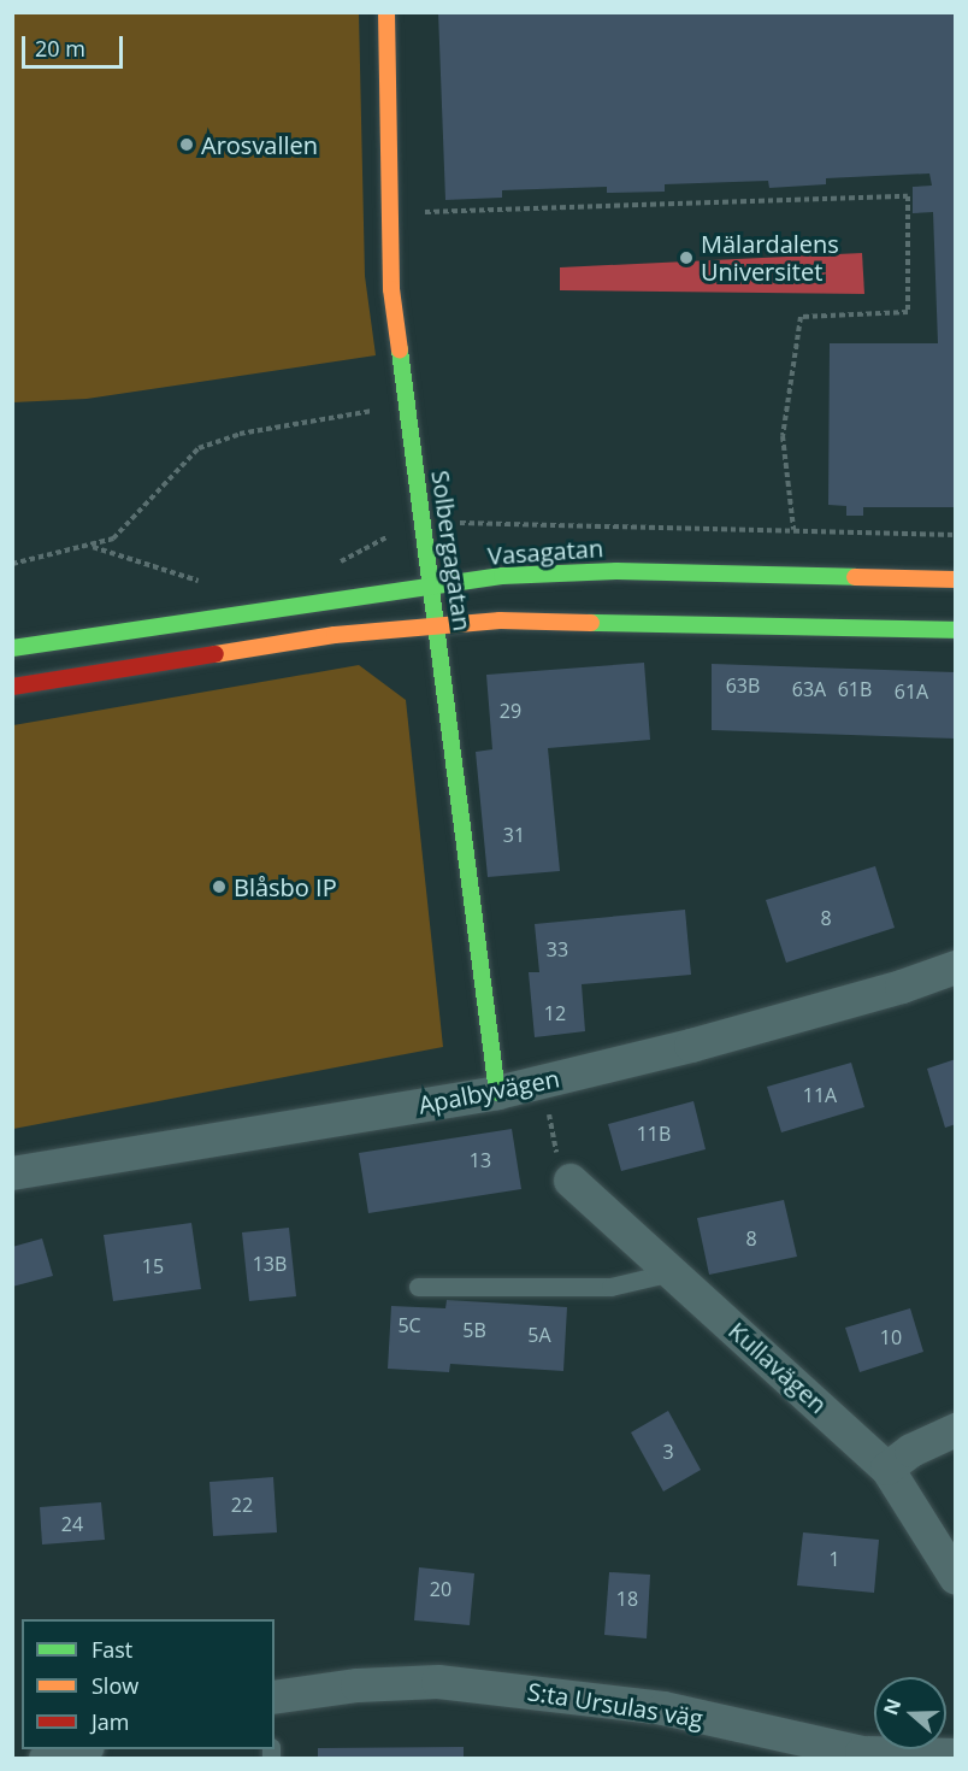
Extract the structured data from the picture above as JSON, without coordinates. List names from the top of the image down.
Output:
{
  "streets": {
    "street": [
      "Solbergagatan",
      "Vasagatan",
      "Apalbyvägen",
      "Kullavägen",
      "S:ta Ursulas väg"
    ]
  },
  "crossings": [
    ["Solbergagatan", "Vasagatan"],
    ["Solbergagatan", "Apalbyvägen"]
  ],
  "places": ["Arosvallen", "Mälardalens Universitet", "Blåsbo IP"],
  "house_numbers": [
    "63B",
    "63A",
    "61B",
    "61A",
    "29",
    "31",
    "8",
    "33",
    "12",
    "11A",
    "11B",
    "13",
    "8",
    "13B",
    "15",
    "5C",
    "5B",
    "5A",
    "10",
    "3",
    "22",
    "24",
    "1",
    "20",
    "18"
  ],
  "legend": ["Fast", "Slow", "Jam"],
  "scale_bar": "20 m",
  "north": "left"
}
